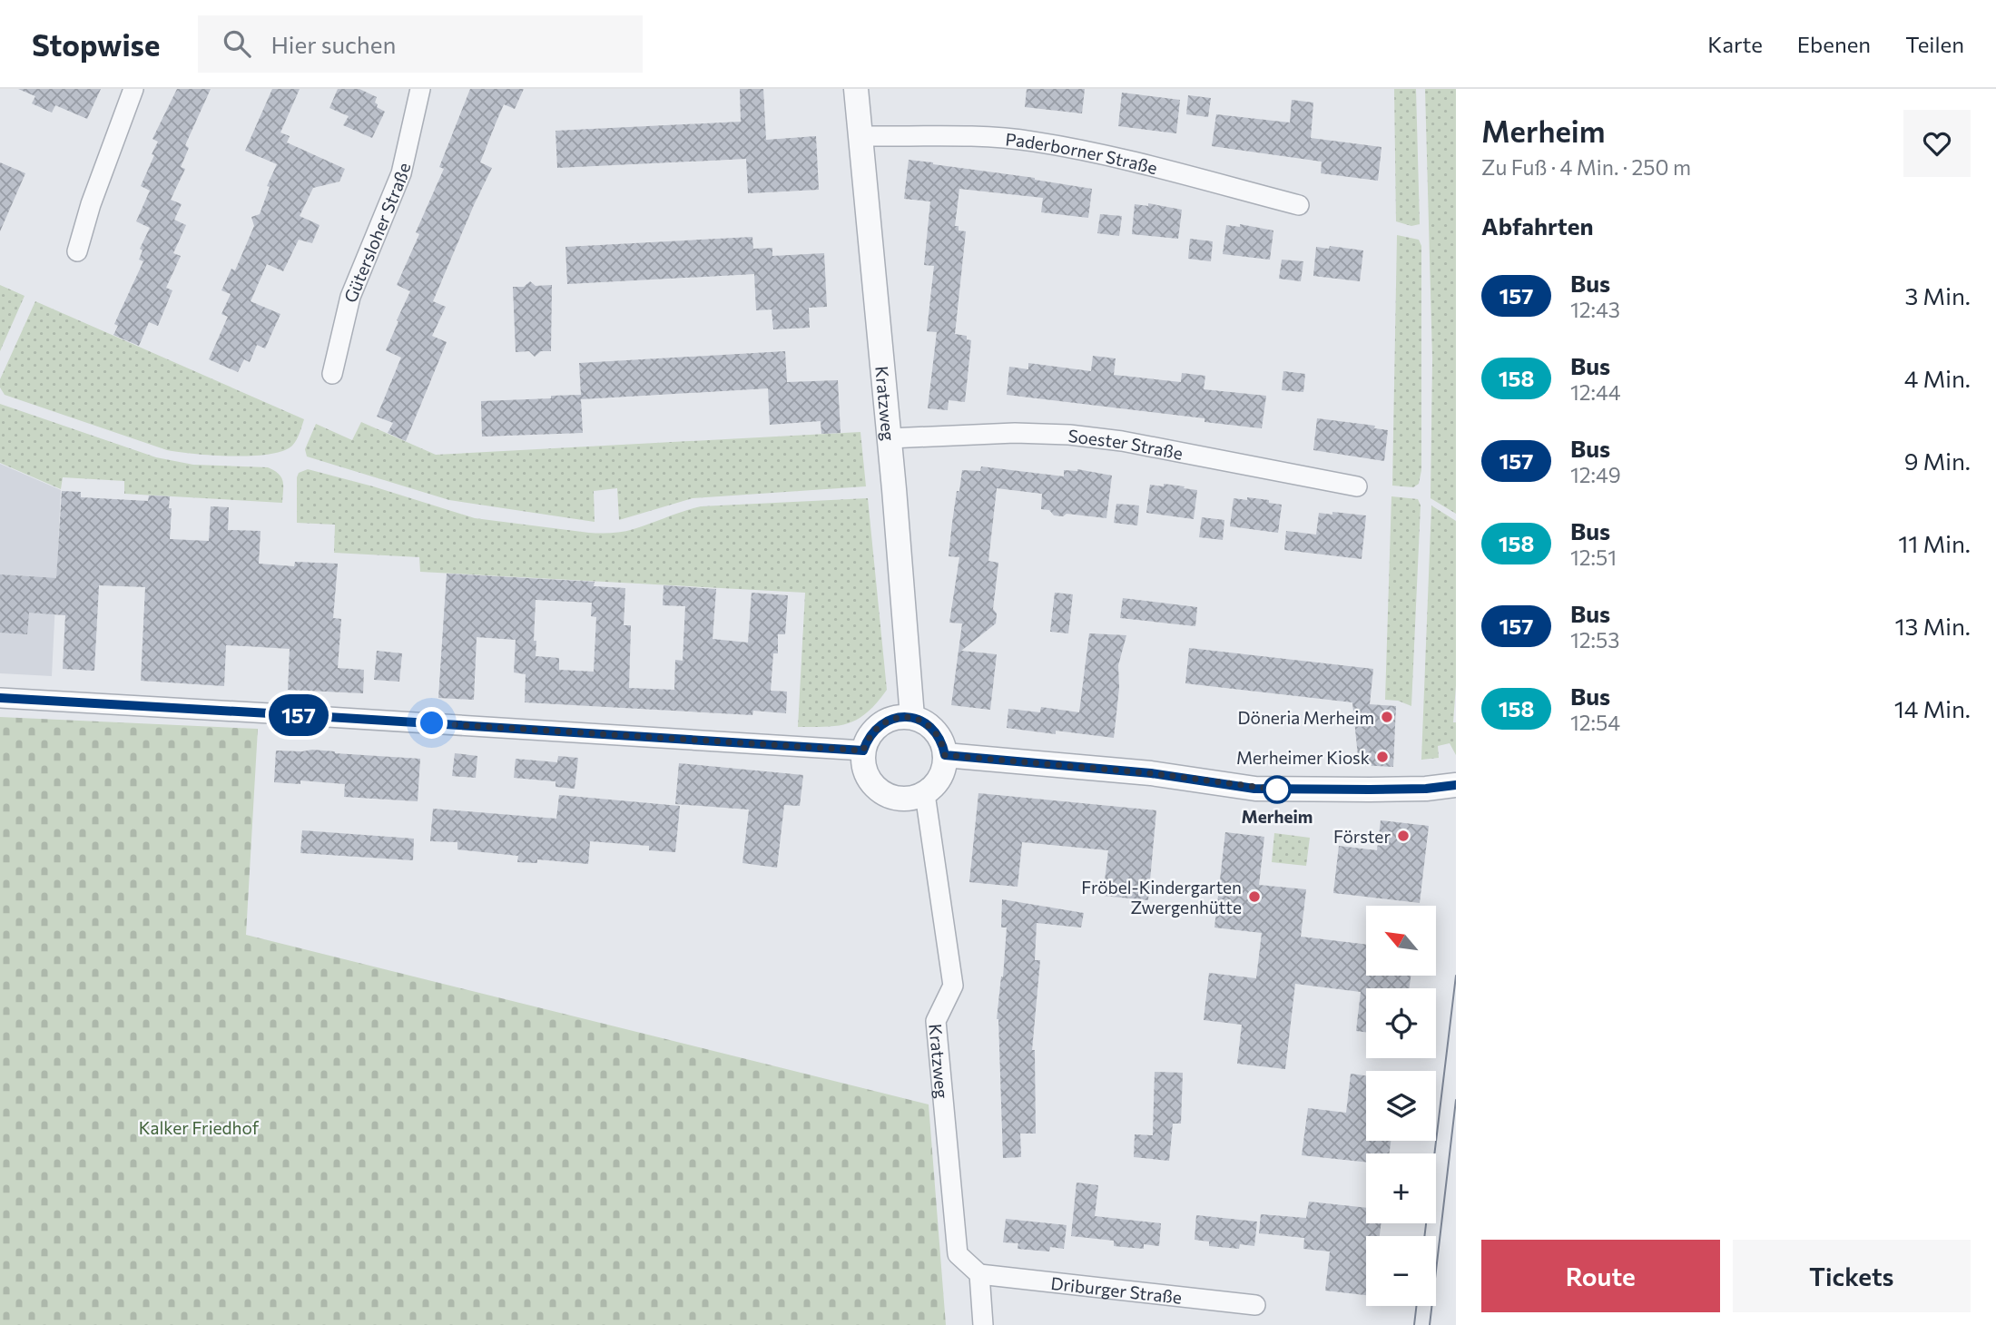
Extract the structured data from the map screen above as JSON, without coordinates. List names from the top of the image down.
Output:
{
  "streets": {
    "street": [
      "Paderborner Straße",
      "Gütersloher Straße",
      "Kratzweg",
      "Soester Straße",
      "Driburger Straße"
    ]
  },
  "crossings": [
    ["Paderborner Straße", "Kratzweg"],
    ["Kratzweg", "Soester Straße"],
    ["Kratzweg", "Driburger Straße"]
  ],
  "parks": ["Kalker Friedhof"],
  "places": [
    "Döneria Merheim",
    "Merheimer Kiosk",
    "Merheim",
    "Förster",
    "Fröbel-Kindergarten Zwergenhütte"
  ],
  "lines": ["bus line 157"],
  "north": "top left",
  "page": {
    "header": "Stopwise",
    "search": "Hier suchen",
    "nav": ["Karte", "Ebenen", "Teilen"],
    "on_map": "157",
    "heading": [
      ["Merheim", "Zu Fuß · 4 Min. · 250 m"],
      "Abfahrten"
    ],
    "list": [
      {
        "mark": "157",
        "name": "Bus",
        "note": "12:43",
        "value": "3 Min."
      },
      {
        "mark": "158",
        "name": "Bus",
        "note": "12:44",
        "value": "4 Min."
      },
      {
        "mark": "157",
        "name": "Bus",
        "note": "12:49",
        "value": "9 Min."
      },
      {
        "mark": "158",
        "name": "Bus",
        "note": "12:51",
        "value": "11 Min."
      },
      {
        "mark": "157",
        "name": "Bus",
        "note": "12:53",
        "value": "13 Min."
      },
      {
        "mark": "158",
        "name": "Bus",
        "note": "12:54",
        "value": "14 Min."
      }
    ],
    "map_buttons": ["+", "−"],
    "buttons": ["Route", "Tickets"]
  }
}
